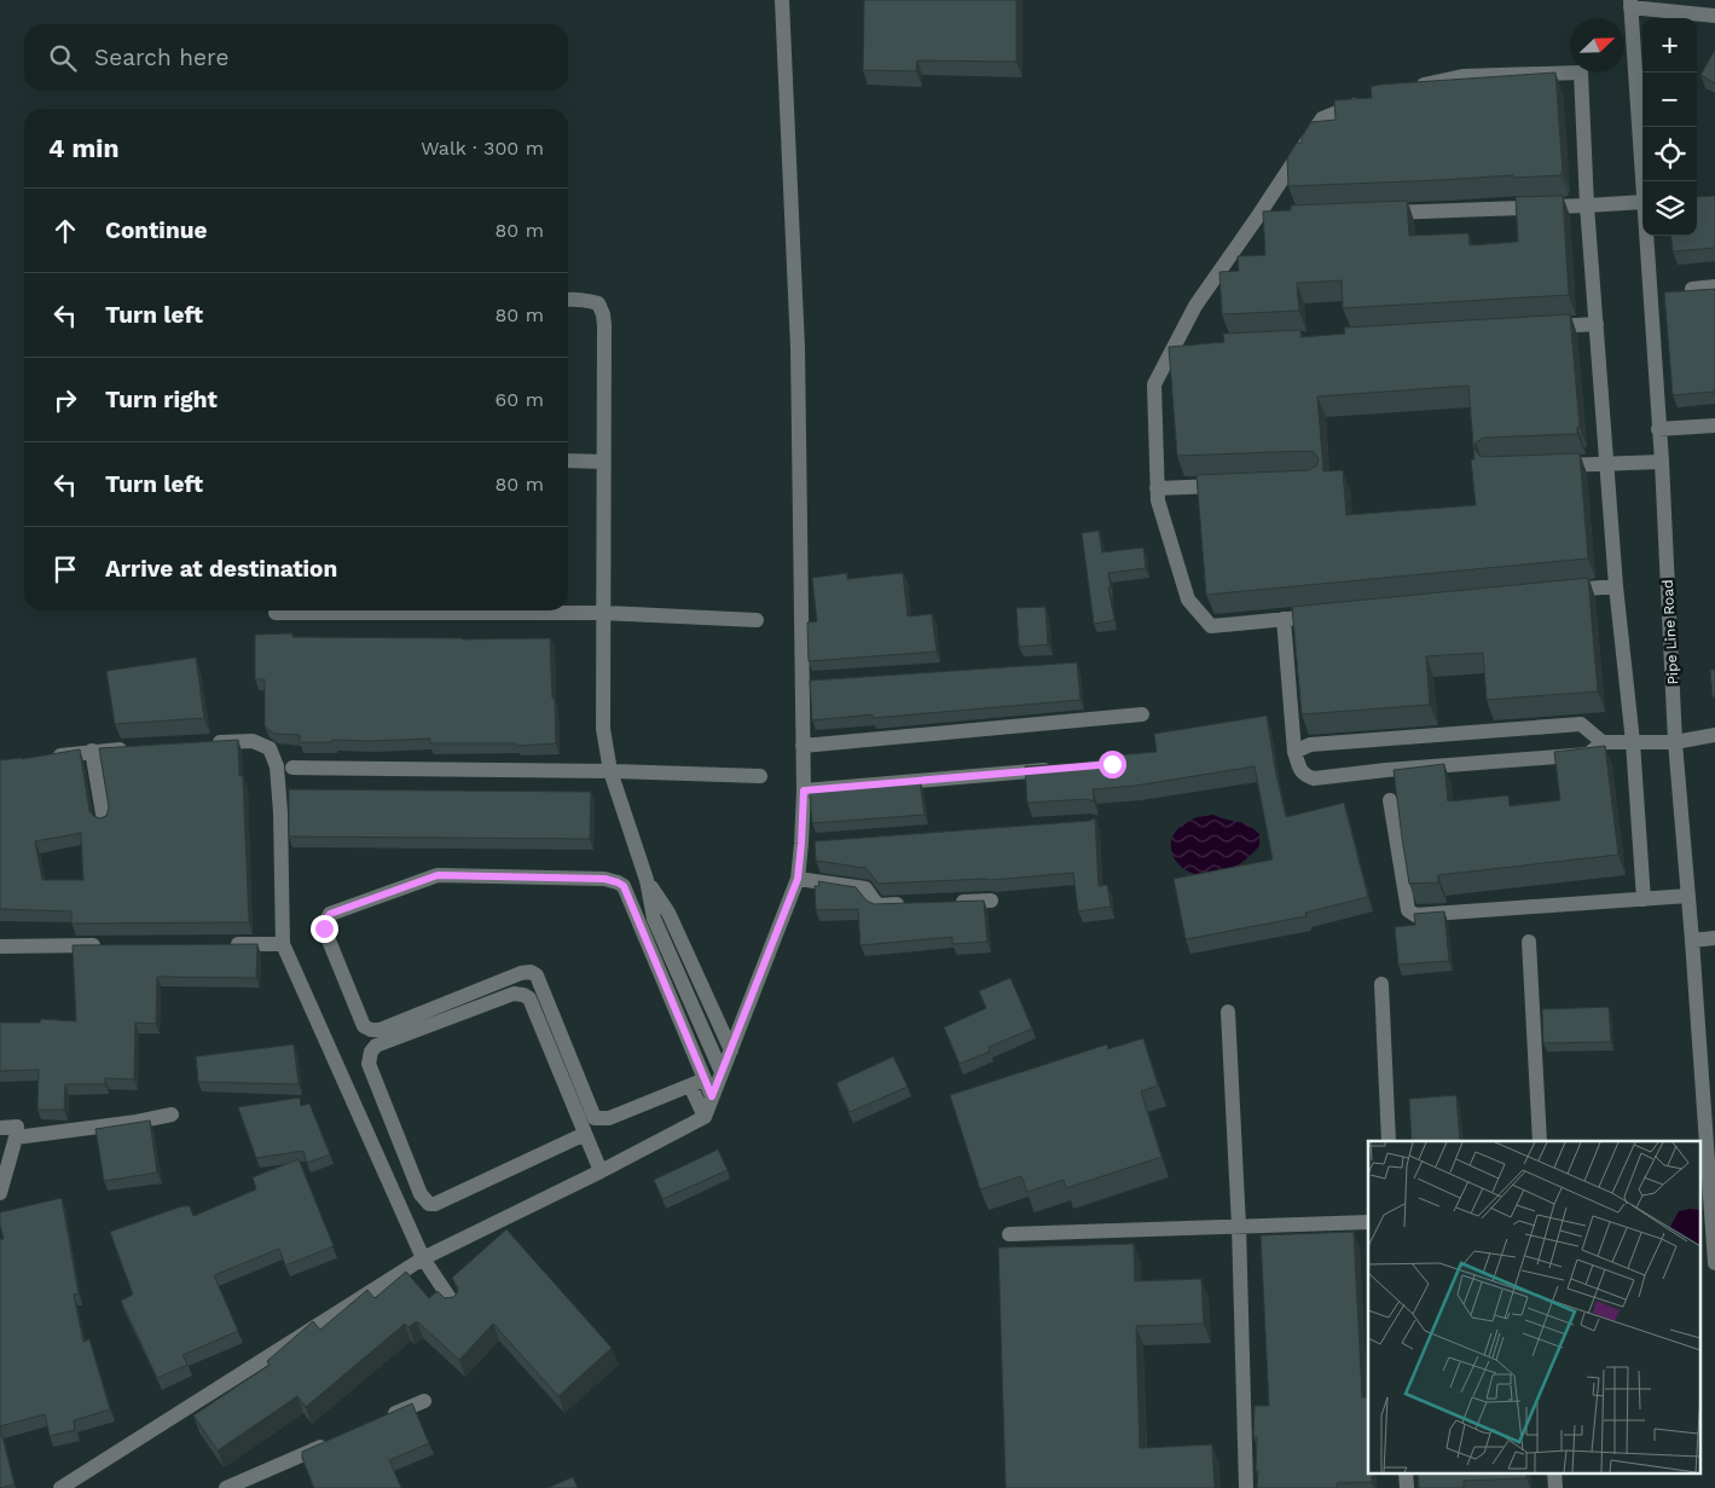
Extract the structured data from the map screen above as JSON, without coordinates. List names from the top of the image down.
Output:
{
  "streets": {
    "street": ["Pipe Line Road"]
  },
  "north": "top right",
  "page": {
    "map_buttons": ["+", "−"],
    "search": "Search here",
    "heading": ["4 min", "Walk · 300 m"],
    "list": [
      ["Continue", "80 m"],
      ["Turn left", "80 m"],
      ["Turn right", "60 m"],
      ["Turn left", "80 m"],
      "Arrive at destination"
    ]
  }
}
